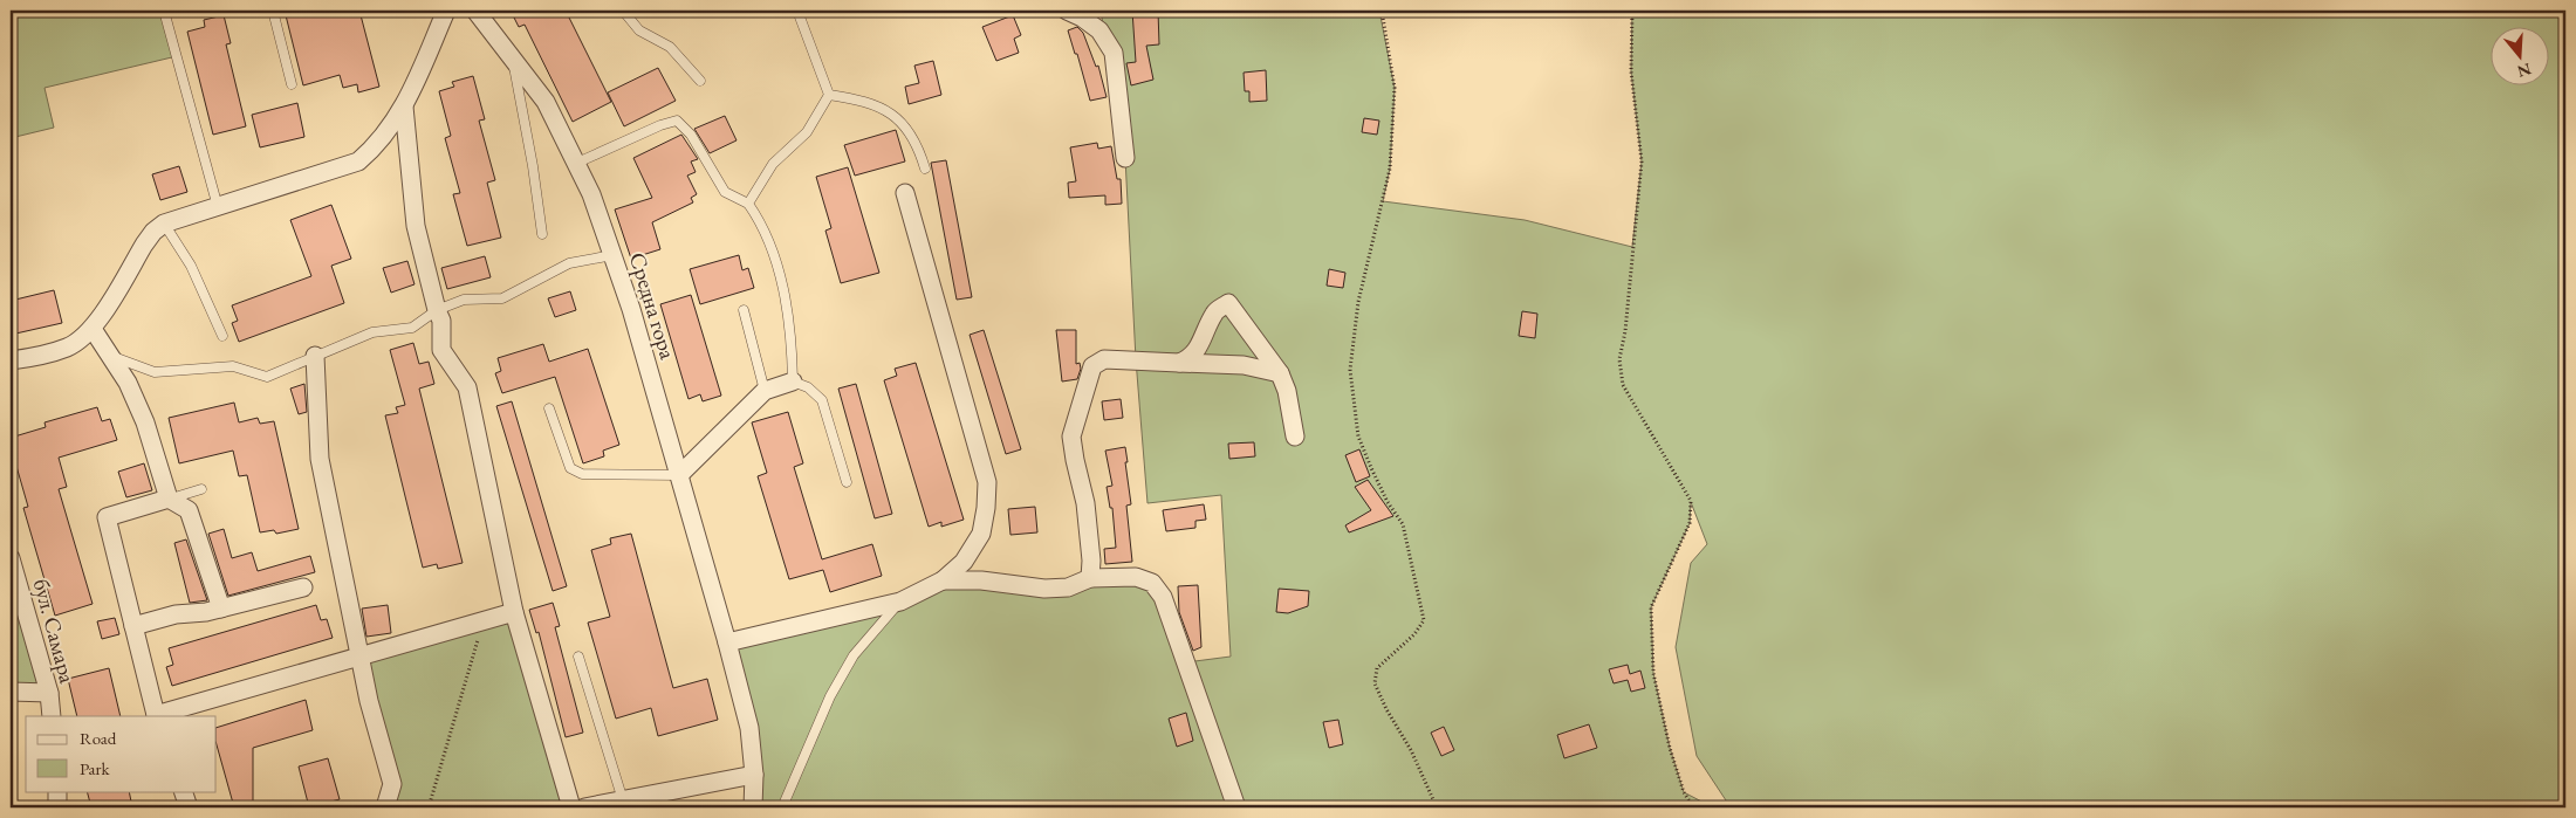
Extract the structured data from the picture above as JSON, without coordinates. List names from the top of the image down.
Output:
{
  "streets": {
    "street": ["Средна гора", "бул. Самара"]
  },
  "legend": ["Road", "Park"],
  "north": "bottom"
}
